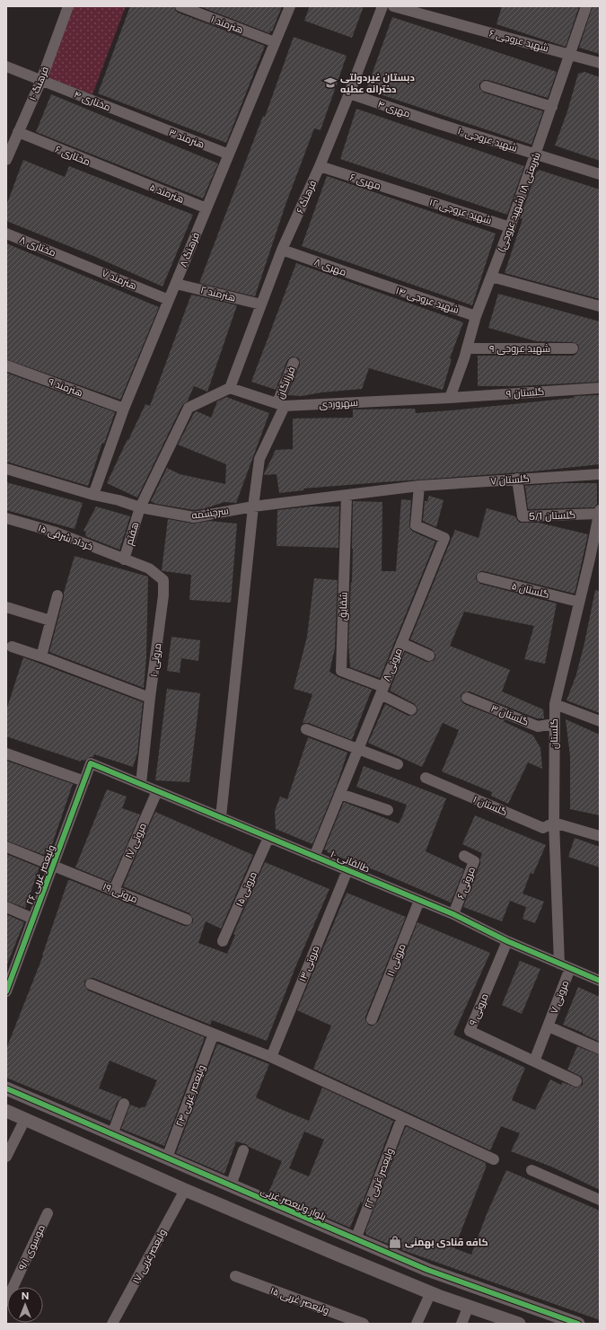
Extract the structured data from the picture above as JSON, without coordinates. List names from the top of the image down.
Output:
{
  "streets": {
    "street": [
      "هنرمند ۱",
      "شهید عروجی ۶",
      "فرهنگ ۱۰",
      "مختاری ۴",
      "مهری ۴",
      "هنرمند ۳",
      "شهید عروجی ۱۰",
      "مختاری ۶",
      "مهری ۶",
      "هنرمند ۵",
      "فرهنگ ۶",
      "شریعتی ۱۸ (شهید عروجی)",
      "شهید عروجی ۱۲",
      "مختاری ۸",
      "فرهنگ ۸",
      "مهری ۸",
      "هنرمند ۷",
      "هنرمند ۲",
      "شهید عروجی ۱۴",
      "شهید عروجی ۹",
      "فرزانگان",
      "هنرمند ۹",
      "گلستان ۹",
      "سهروردی",
      "گلستان ۷",
      "سرچشمه",
      "گلستان 5/1",
      "هفتم",
      "۱۵ خرداد شرقی",
      "گلستان ۵",
      "شقایق",
      "مروتی ۱۰",
      "مروتی ۸",
      "گلستان ۳",
      "گلستان",
      "گلستان ۱",
      "مروتی ۱۷",
      "طالقانی ۱۰",
      "ولیعصر غربی ۲۶",
      "مروتی ۶",
      "مروتی ۱۵",
      "مروتی ۱۹",
      "مروتی ۱۱",
      "مروتی ۱۳",
      "مروتی ۷",
      "مروتی ۹",
      "ولیعصر غربی ۲۴",
      "ولیعصر غربی ۲۲",
      "بلوار ولیعصر غربی",
      "موسوی ۹/۱",
      "ولیعصرغربی ۱۷",
      "ولیعصر غربی ۱۵"
    ]
  },
  "crossings": [
    ["هنرمند ۱", "فرهنگ ۸"],
    ["شهید عروجی ۶", "شریعتی ۱۸ (شهید عروجی)"],
    ["فرهنگ ۱۰", "مختاری ۴"],
    ["فرهنگ ۱۰", "مختاری ۶"],
    ["مختاری ۴", "هنرمند ۳"],
    ["مهری ۴", "شهید عروجی ۱۰"],
    ["مهری ۴", "فرهنگ ۶"],
    ["هنرمند ۳", "فرهنگ ۸"],
    ["شهید عروجی ۱۰", "شریعتی ۱۸ (شهید عروجی)"],
    ["مختاری ۶", "هنرمند ۵"],
    ["مهری ۶", "فرهنگ ۶"],
    ["مهری ۶", "شهید عروجی ۱۲"],
    ["هنرمند ۵", "فرهنگ ۸"],
    ["فرهنگ ۶", "مهری ۸"],
    ["فرهنگ ۶", "هنرمند ۲"],
    ["فرهنگ ۶", "سهروردی"],
    ["فرهنگ ۶", "هفتم"],
    ["شریعتی ۱۸ (شهید عروجی)", "شهید عروجی ۱۲"],
    ["شریعتی ۱۸ (شهید عروجی)", "شهید عروجی ۱۴"],
    ["شریعتی ۱۸ (شهید عروجی)", "شهید عروجی ۹"],
    ["شریعتی ۱۸ (شهید عروجی)", "گلستان ۹"],
    ["شریعتی ۱۸ (شهید عروجی)", "سهروردی"],
    ["مختاری ۸", "هنرمند ۷"],
    ["فرهنگ ۸", "هنرمند ۷"],
    ["فرهنگ ۸", "هنرمند ۲"],
    ["فرهنگ ۸", "هنرمند ۹"],
    ["فرهنگ ۸", "سرچشمه"],
    ["مهری ۸", "شهید عروجی ۱۴"],
    ["فرزانگان", "سهروردی"],
    ["فرزانگان", "سرچشمه"],
    ["فرزانگان", "طالقانی ۱۰"],
    ["گلستان ۹", "سهروردی"],
    ["سهروردی", "هفتم"],
    ["گلستان ۷", "سرچشمه"],
    ["گلستان ۷", "گلستان 5/1"],
    ["گلستان ۷", "مروتی ۸"],
    ["سرچشمه", "هفتم"],
    ["سرچشمه", "شقایق"],
    ["سرچشمه", "مروتی ۸"],
    ["گلستان 5/1", "گلستان"],
    ["هفتم", "۱۵ خرداد شرقی"],
    ["هفتم", "مروتی ۱۰"],
    ["۱۵ خرداد شرقی", "مروتی ۱۰"],
    ["گلستان ۵", "گلستان"],
    ["شقایق", "مروتی ۸"],
    ["مروتی ۱۰", "طالقانی ۱۰"],
    ["مروتی ۸", "طالقانی ۱۰"],
    ["گلستان ۳", "گلستان"],
    ["گلستان", "گلستان ۱"],
    ["گلستان", "طالقانی ۱۰"],
    ["مروتی ۱۷", "طالقانی ۱۰"],
    ["مروتی ۱۷", "مروتی ۱۹"],
    ["طالقانی ۱۰", "ولیعصر غربی ۲۶"],
    ["طالقانی ۱۰", "مروتی ۶"],
    ["طالقانی ۱۰", "مروتی ۱۵"],
    ["طالقانی ۱۰", "مروتی ۱۱"],
    ["طالقانی ۱۰", "مروتی ۱۳"],
    ["طالقانی ۱۰", "مروتی ۷"],
    ["طالقانی ۱۰", "مروتی ۹"],
    ["ولیعصر غربی ۲۶", "مروتی ۱۹"],
    ["مروتی ۷", "مروتی ۹"],
    ["ولیعصر غربی ۲۴", "بلوار ولیعصر غربی"],
    ["ولیعصر غربی ۲۲", "بلوار ولیعصر غربی"]
  ],
  "places": {
    "school or university": ["دبستان غیردولتی دخترانه عطیه"],
    "shop": ["کافه قنادی بهمنی"]
  },
  "north": "top"
}
